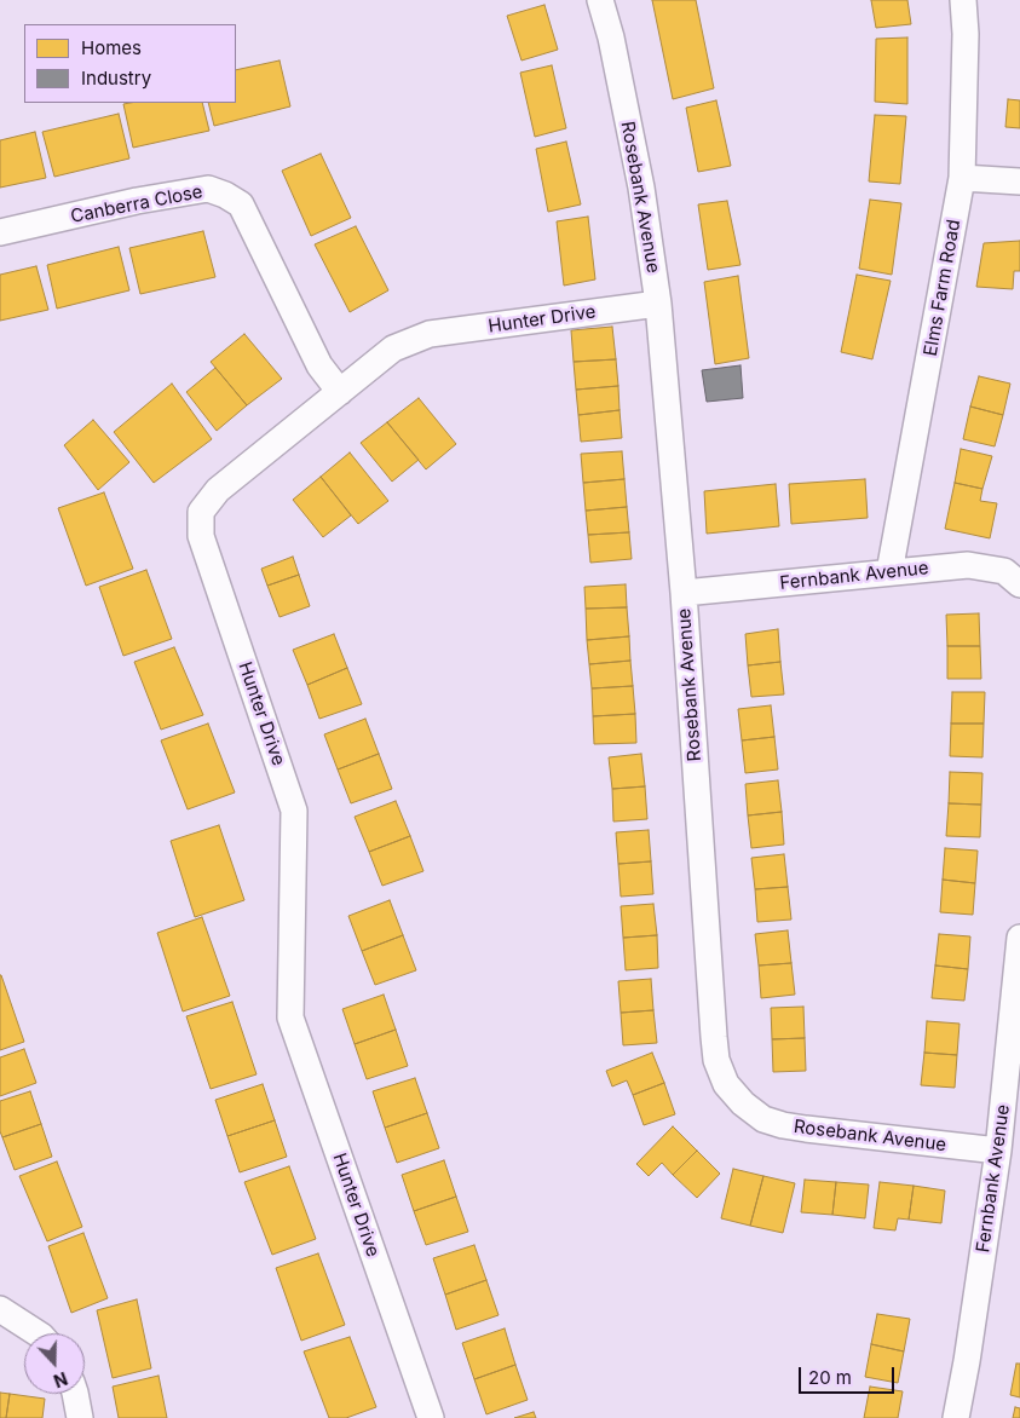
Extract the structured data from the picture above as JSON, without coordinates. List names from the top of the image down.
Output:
{
  "streets": {
    "street": [
      "Rosebank Avenue",
      "Canberra Close",
      "Elms Farm Road",
      "Hunter Drive",
      "Fernbank Avenue"
    ]
  },
  "crossings": [
    ["Rosebank Avenue", "Hunter Drive"],
    ["Rosebank Avenue", "Fernbank Avenue"],
    ["Canberra Close", "Hunter Drive"],
    ["Elms Farm Road", "Fernbank Avenue"]
  ],
  "legend": ["Homes", "Industry"],
  "scale_bar": "20 m",
  "north": "bottom"
}
